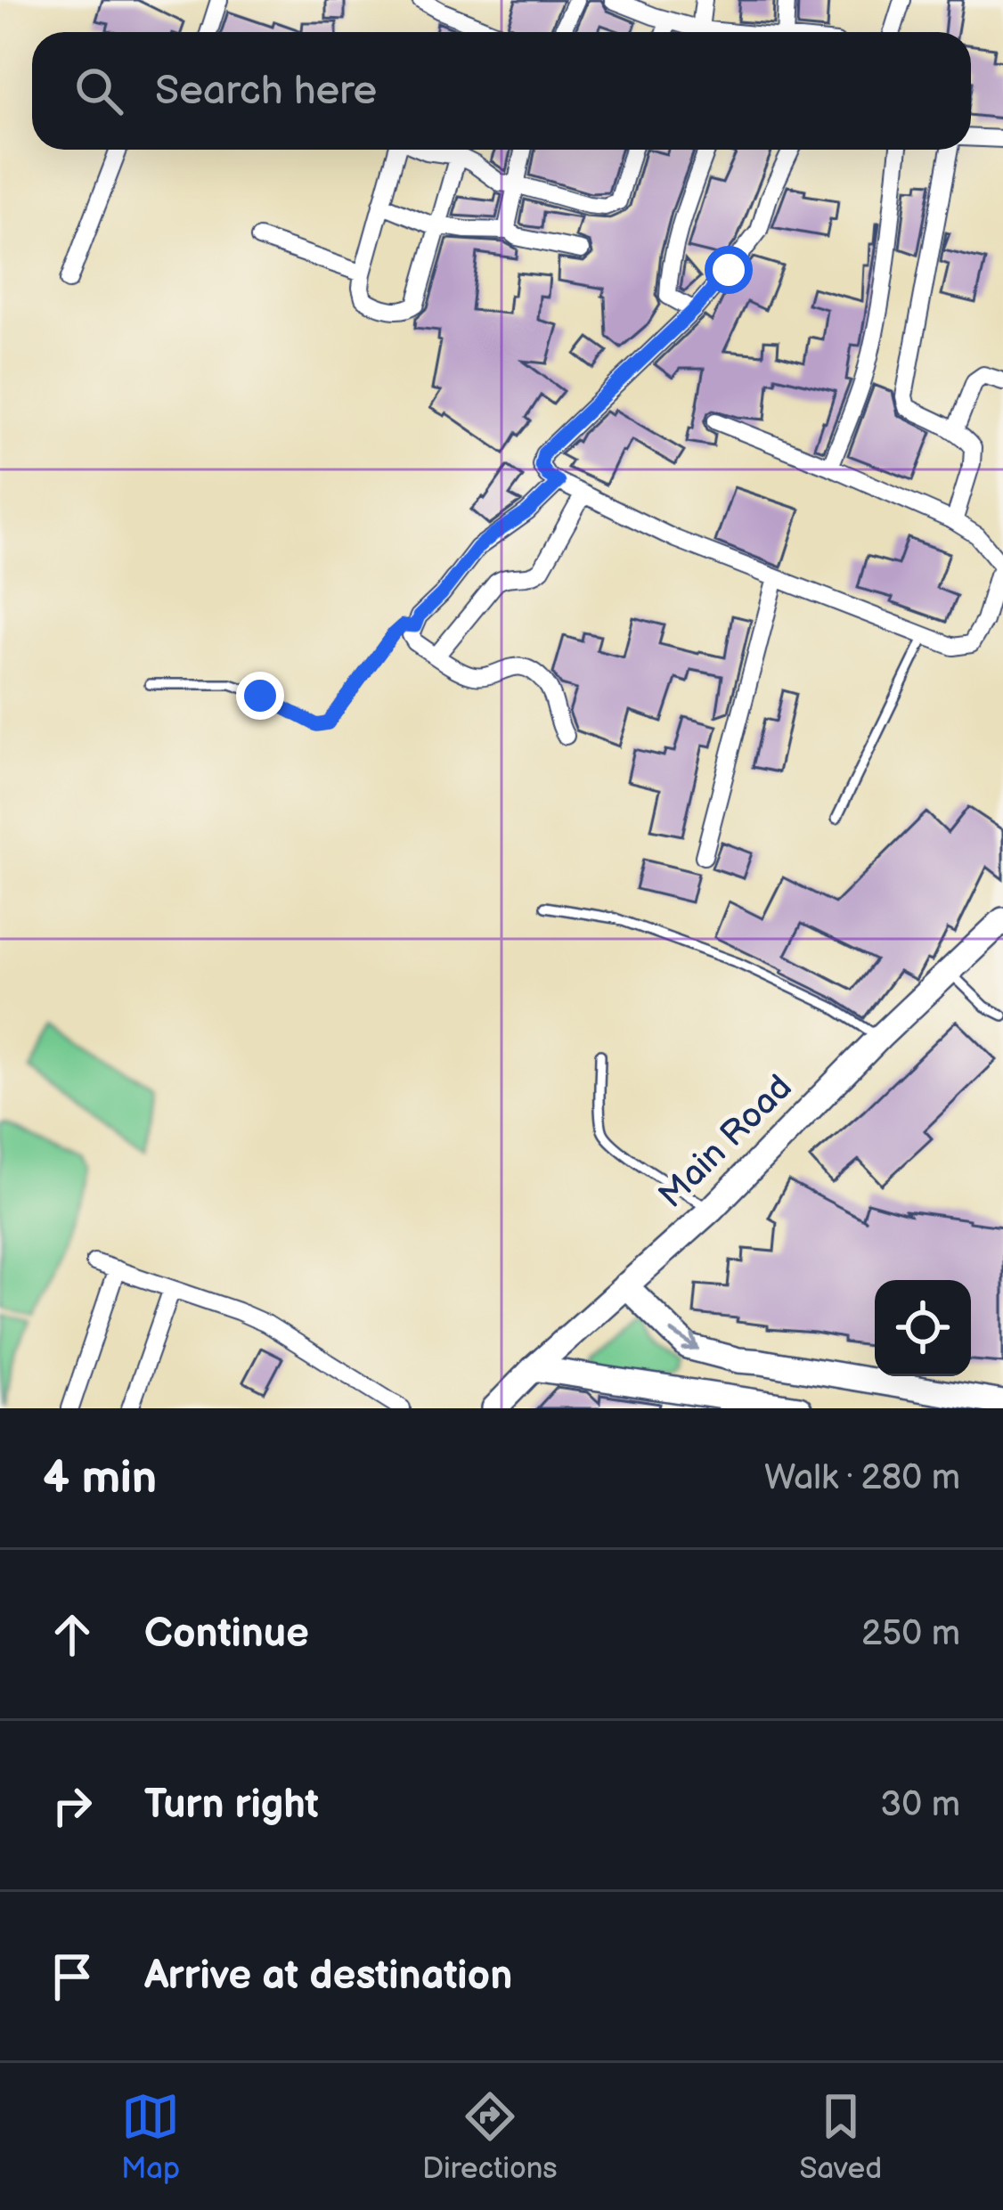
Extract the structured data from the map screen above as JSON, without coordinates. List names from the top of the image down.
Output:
{
  "streets": {
    "main road": ["Main Road"]
  },
  "page": {
    "search": "Search here",
    "heading": ["4 min", "Walk · 280 m"],
    "list": [
      ["Continue", "250 m"],
      ["Turn right", "30 m"],
      "Arrive at destination"
    ],
    "nav": ["Map", "Directions", "Saved"]
  }
}
